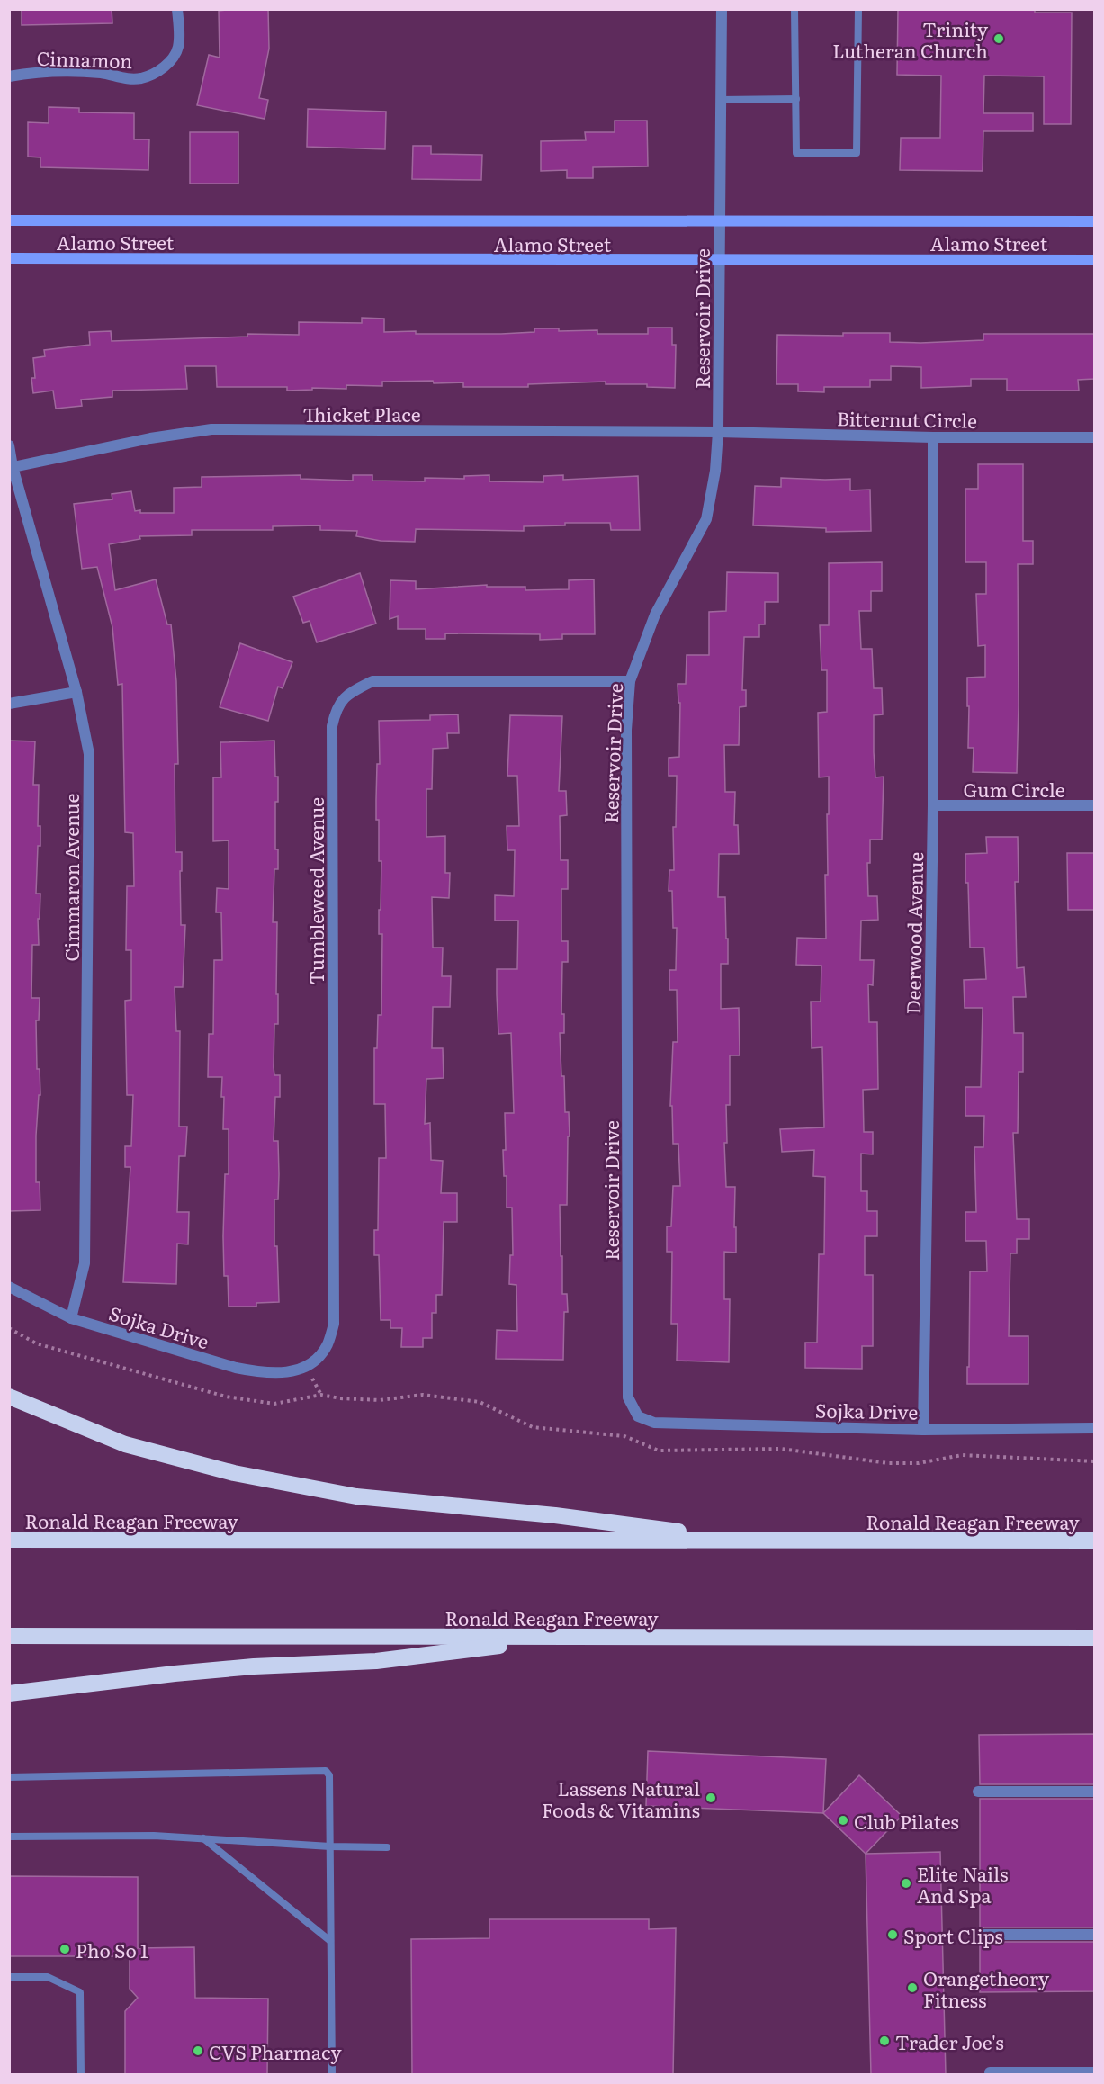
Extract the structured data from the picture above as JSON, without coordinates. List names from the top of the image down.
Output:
{
  "streets": {
    "highway": ["Ronald Reagan Freeway"],
    "main road": ["Alamo Street"],
    "street": [
      "Cinnamon",
      "Reservoir Drive",
      "Thicket Place",
      "Bitternut Circle",
      "Gum Circle",
      "Cimmaron Avenue",
      "Tumbleweed Avenue",
      "Deerwood Avenue",
      "Sojka Drive"
    ]
  },
  "crossings": [
    ["Alamo Street", "Reservoir Drive"],
    ["Reservoir Drive", "Thicket Place"],
    ["Reservoir Drive", "Bitternut Circle"],
    ["Reservoir Drive", "Tumbleweed Avenue"],
    ["Reservoir Drive", "Sojka Drive"],
    ["Thicket Place", "Bitternut Circle"],
    ["Thicket Place", "Cimmaron Avenue"],
    ["Bitternut Circle", "Deerwood Avenue"],
    ["Gum Circle", "Deerwood Avenue"],
    ["Cimmaron Avenue", "Sojka Drive"],
    ["Tumbleweed Avenue", "Sojka Drive"],
    ["Deerwood Avenue", "Sojka Drive"]
  ],
  "places": [
    "Trinity Lutheran Church",
    "Lassens Natural Foods & Vitamins",
    "Club Pilates",
    "Elite Nails And Spa",
    "Sport Clips",
    "Pho So 1",
    "Orangetheory Fitness",
    "Trader Joe's",
    "CVS Pharmacy"
  ]
}
